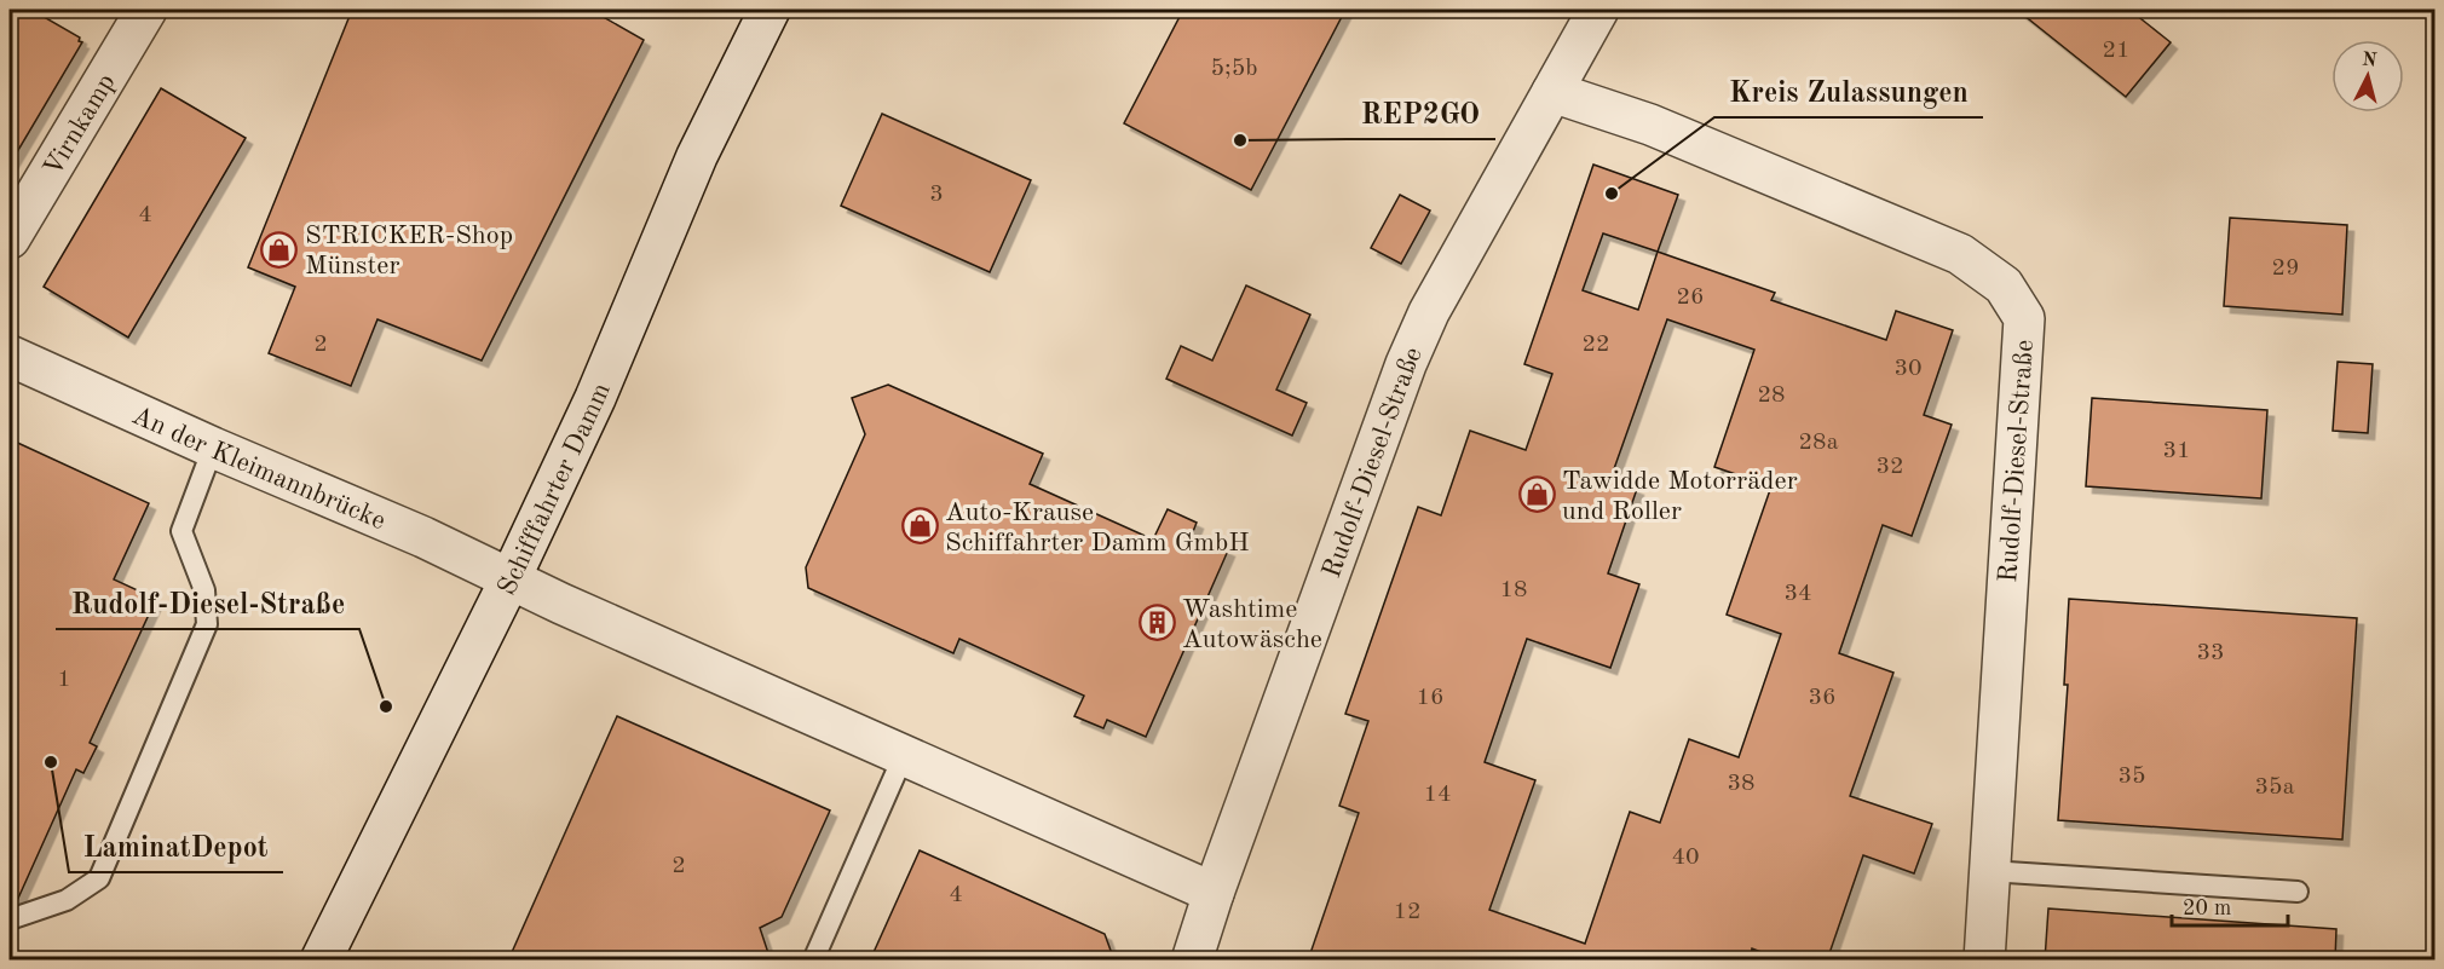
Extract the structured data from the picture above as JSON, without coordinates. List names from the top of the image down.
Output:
{
  "streets": {
    "street": [
      "Virnkamp",
      "Rudolf-Diesel-Straße",
      "An der Kleimannbrücke",
      "Schifffahrter Damm"
    ]
  },
  "crossings": [
    ["An der Kleimannbrücke", "Schifffahrter Damm"]
  ],
  "places": {
    "other": [
      "REP2GO",
      "Kreis Zulassungen",
      "Rudolf-Diesel-Straße",
      "LaminatDepot"
    ],
    "shop": ["STRICKER-Shop Münster", "Tawidde Motorräder und Roller", "Auto-Krause Schiffahrter Damm GmbH"],
    "building": ["Washtime Autowäsche"]
  },
  "house_numbers": [
    "21",
    "5;5b",
    "3",
    "4",
    "29",
    "26",
    "2",
    "22",
    "30",
    "28",
    "28a",
    "31",
    "32",
    "18",
    "34",
    "33",
    "1",
    "16",
    "36",
    "35",
    "38",
    "35a",
    "14",
    "40",
    "2",
    "4",
    "12"
  ],
  "scale_bar": "20 m",
  "north": "top"
}
